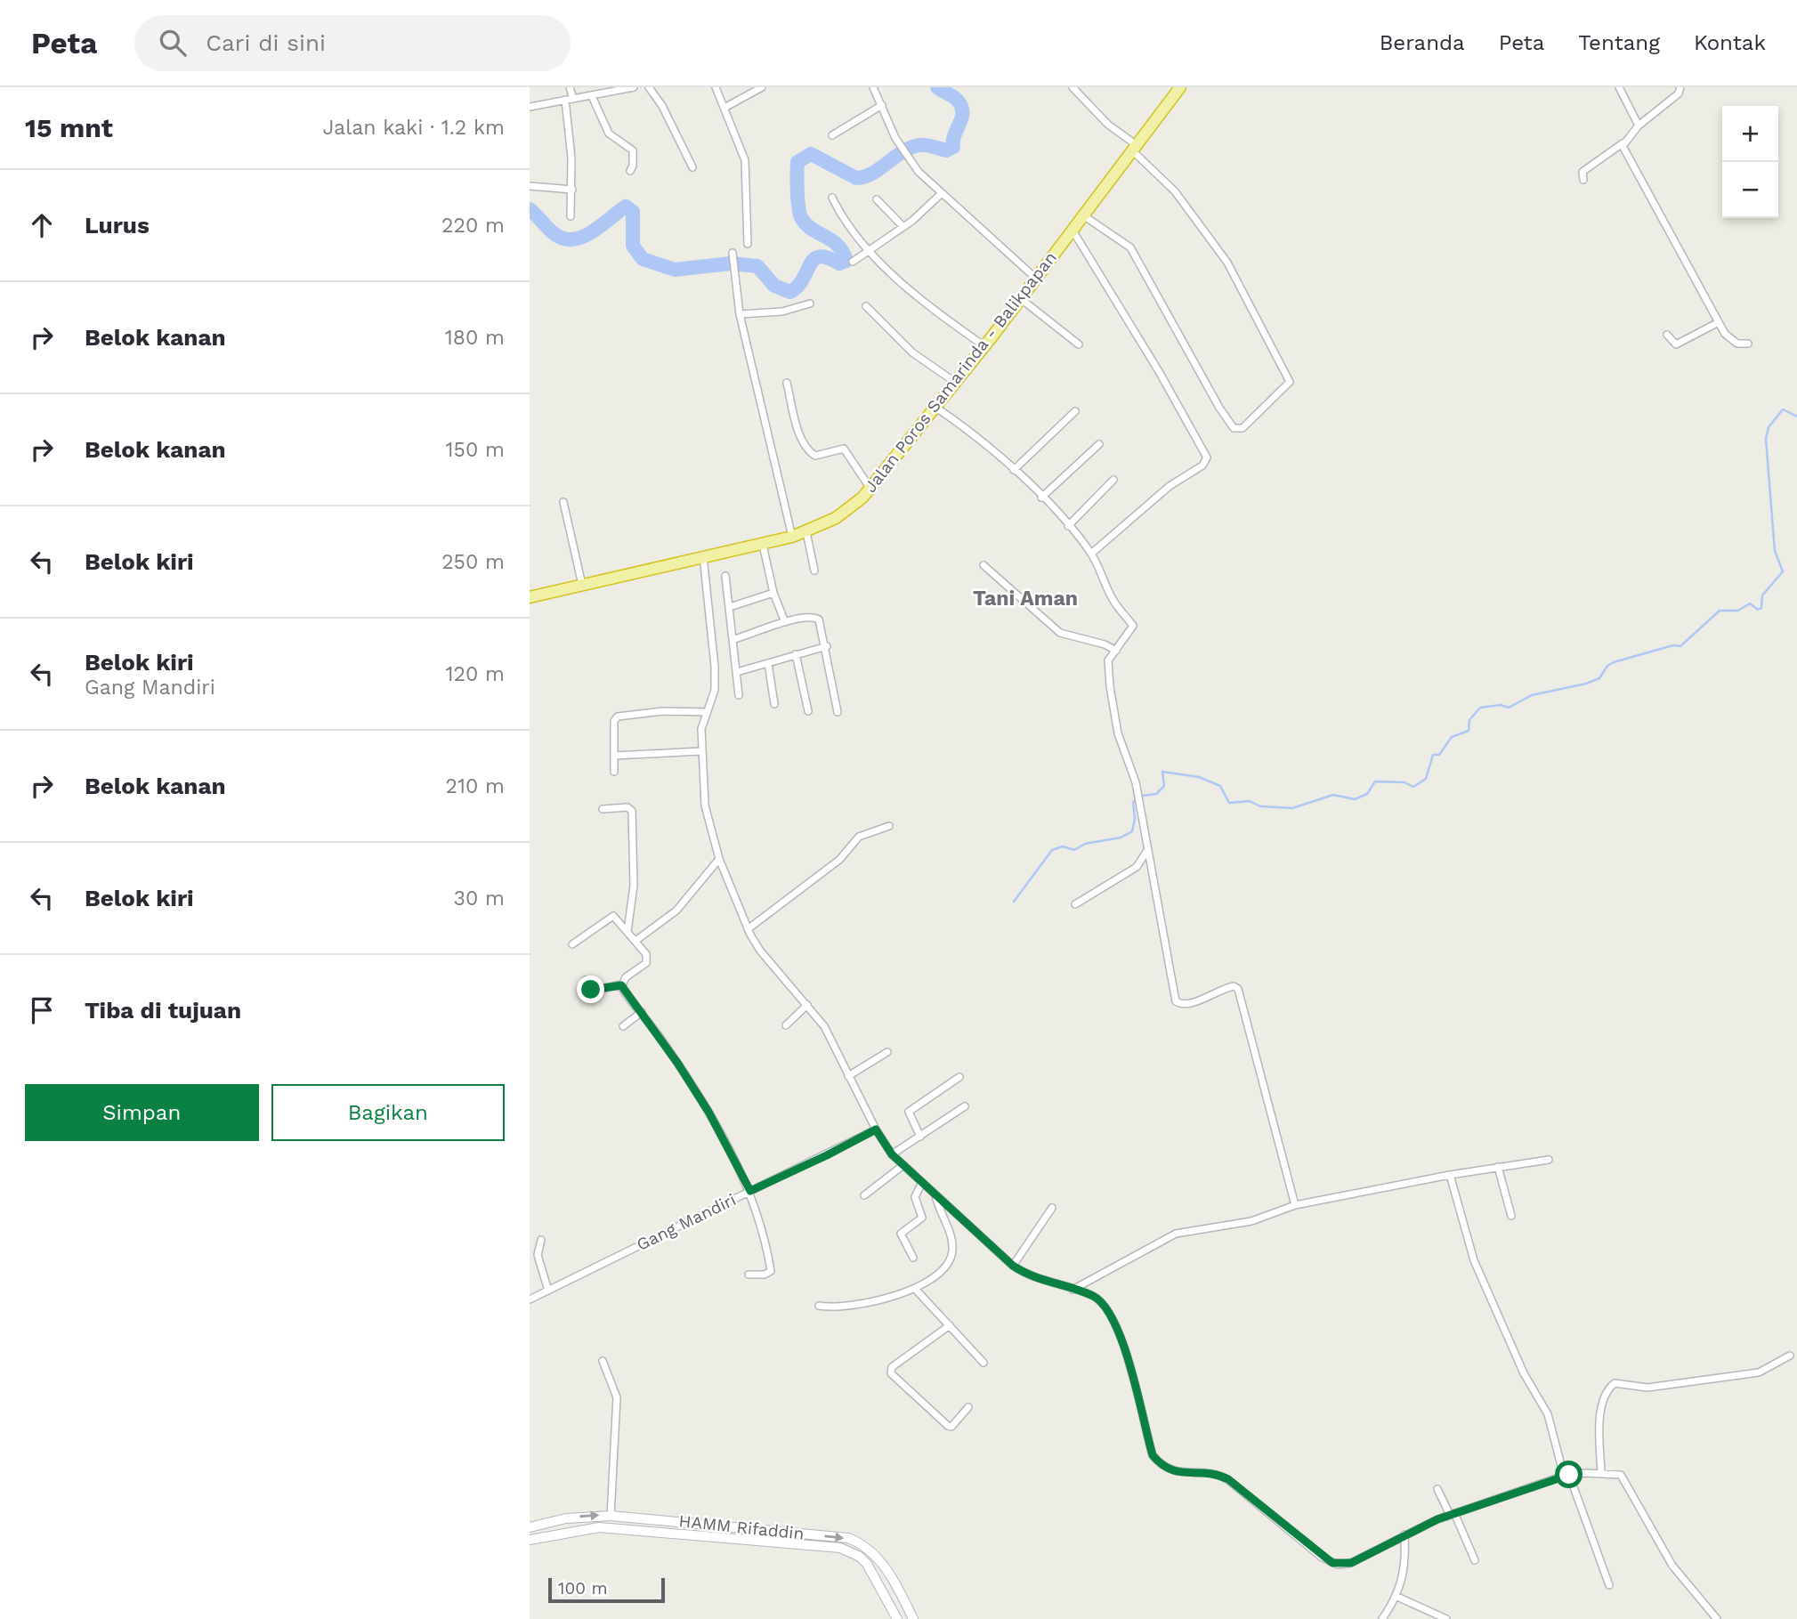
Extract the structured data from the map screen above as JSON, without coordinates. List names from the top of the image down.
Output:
{
  "streets": {
    "highway": ["Jalan Poros Samarinda - Balikpapan"],
    "main road": ["HAMM Rifaddin"],
    "street": ["Gang Mandiri"]
  },
  "districts": ["Tani Aman"],
  "scale_bar": "100 m",
  "page": {
    "header": "Peta",
    "search": "Cari di sini",
    "nav": [
      "Beranda",
      "Peta",
      "Tentang",
      "Kontak"
    ],
    "heading": ["15 mnt", "Jalan kaki · 1.2 km"],
    "map_buttons": ["+", "−"],
    "list": [
      ["Lurus", "220 m"],
      ["Belok kanan", "180 m"],
      ["Belok kanan", "150 m"],
      ["Belok kiri", "250 m"],
      ["Belok kiri", "Gang Mandiri", "120 m"],
      ["Belok kanan", "210 m"],
      ["Belok kiri", "30 m"],
      "Tiba di tujuan"
    ],
    "buttons": ["Simpan", "Bagikan"],
    "scale": "100 m"
  }
}
